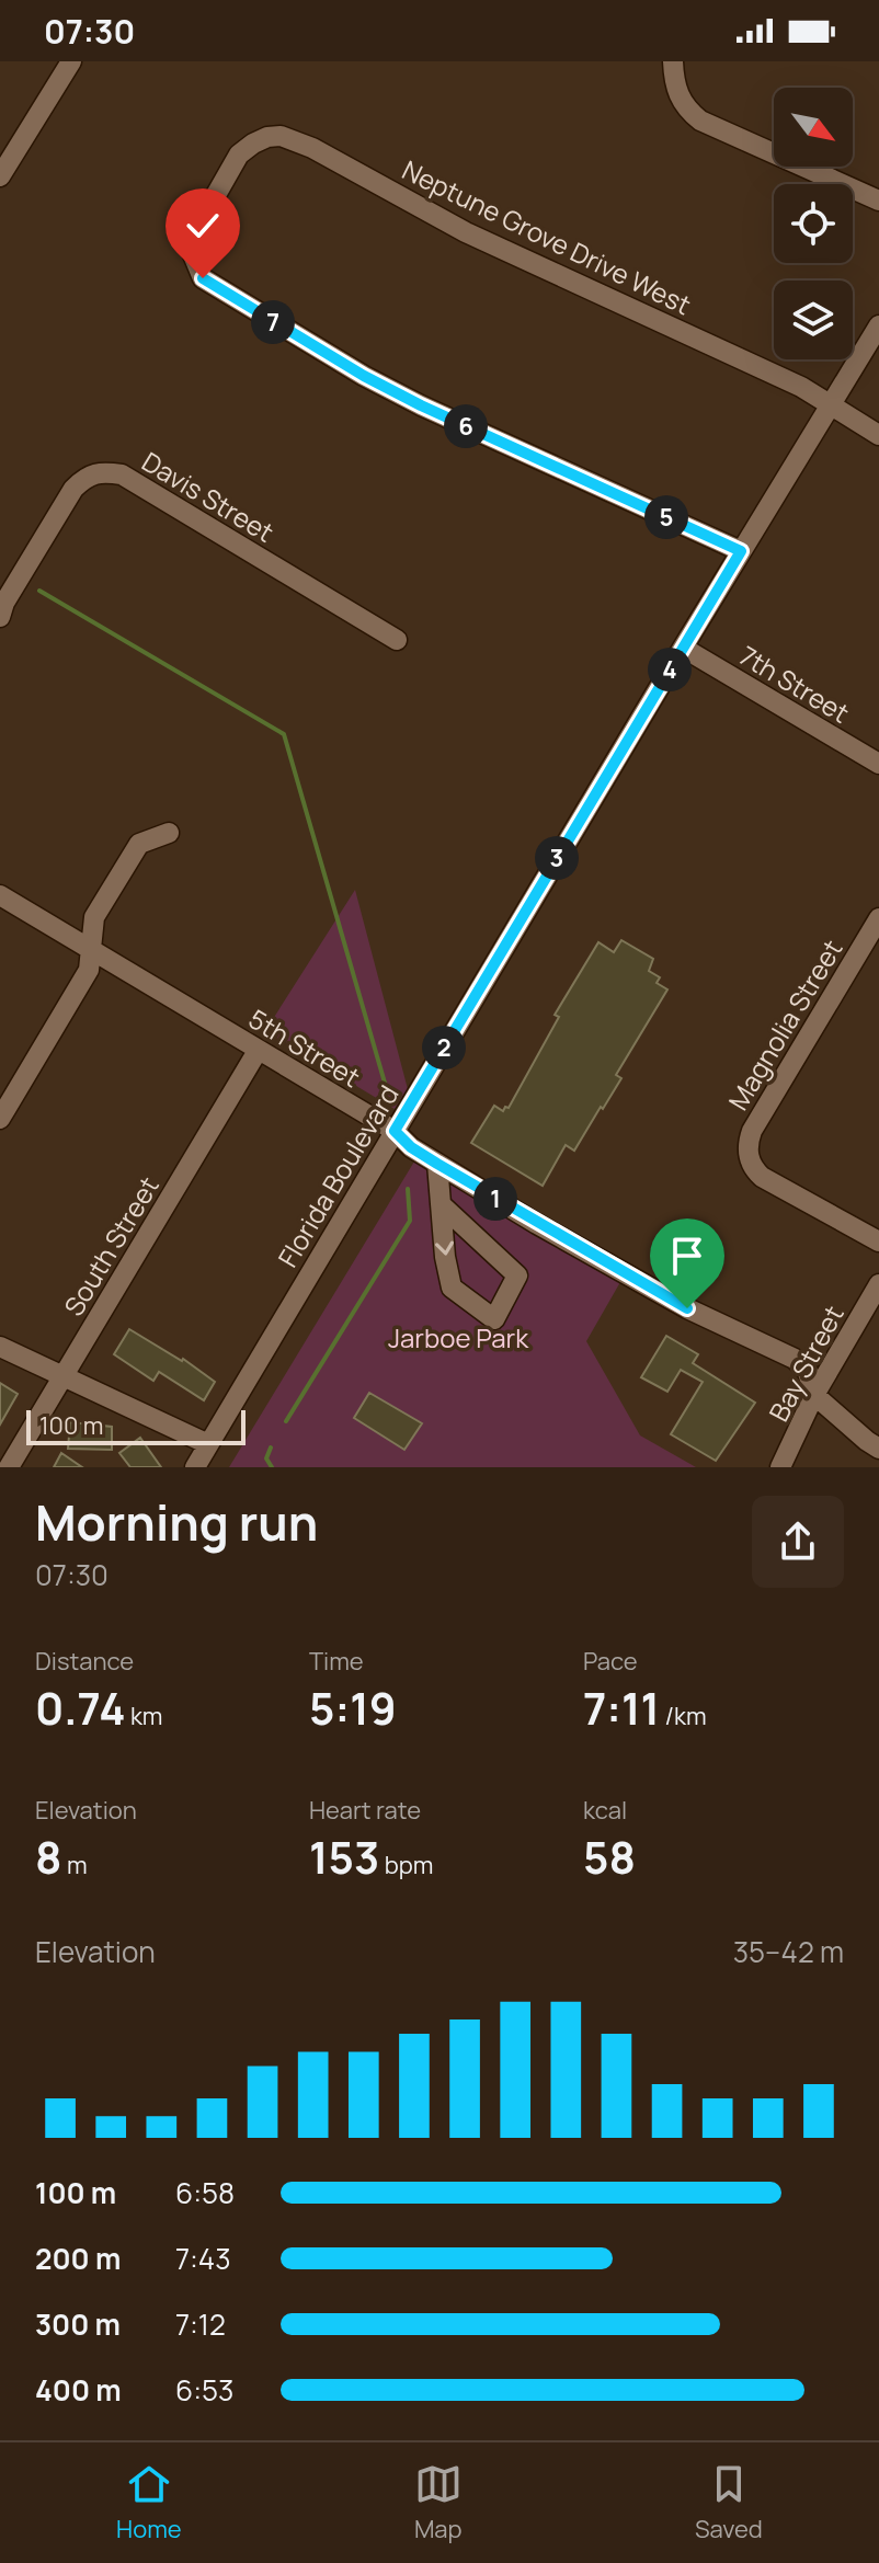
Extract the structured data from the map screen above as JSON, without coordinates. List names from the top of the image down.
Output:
{
  "streets": {
    "street": [
      "Neptune Grove Drive West",
      "Davis Street",
      "7th Street",
      "Magnolia Street",
      "5th Street",
      "Florida Boulevard",
      "South Street",
      "Bay Street"
    ]
  },
  "crossings": [
    ["Neptune Grove Drive West", "Florida Boulevard"],
    ["7th Street", "Florida Boulevard"],
    ["5th Street", "Florida Boulevard"],
    ["5th Street", "South Street"],
    ["5th Street", "Bay Street"]
  ],
  "parks": ["Jarboe Park"],
  "scale_bar": "100 m",
  "north": "bottom right",
  "page": {
    "status": "07:30",
    "pins": [
      "7",
      "6",
      "5",
      "4",
      "3",
      "2",
      "1"
    ],
    "scale": "100 m",
    "heading": ["Morning run", "07:30"],
    "stats": [
      ["Distance", "0.74 km"],
      ["Time", "5:19"],
      ["Pace", "7:11 /km"],
      ["Elevation", "8 m"],
      ["Heart rate", "153 bpm"],
      ["kcal", "58"]
    ],
    "chart": ["Elevation", "35–42 m"],
    "list": [
      {
        "name": "100 m",
        "note": "6:58"
      },
      {
        "name": "200 m",
        "note": "7:43"
      },
      {
        "name": "300 m",
        "note": "7:12"
      },
      {
        "name": "400 m",
        "note": "6:53"
      }
    ],
    "tabs": ["Home", "Map", "Saved"]
  }
}
